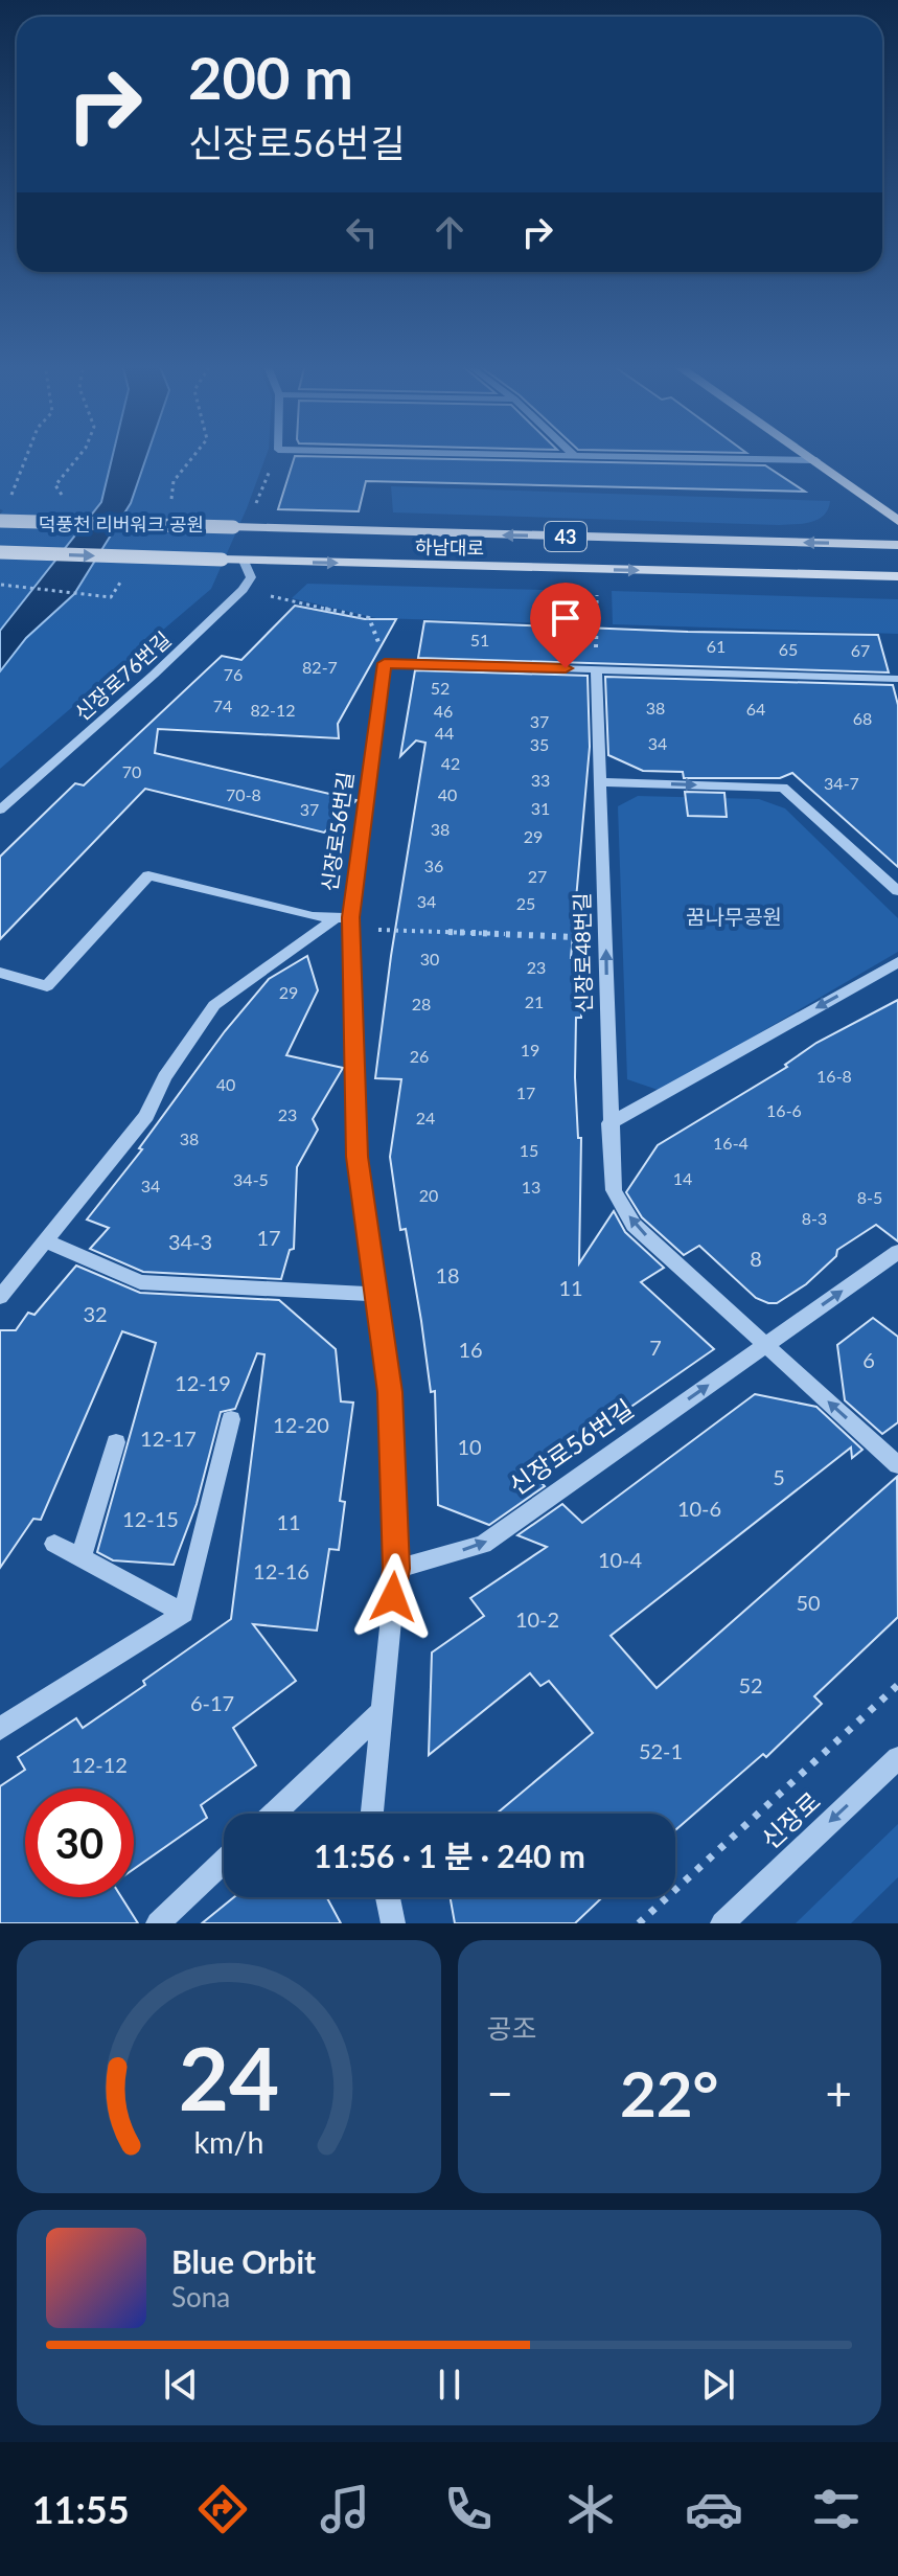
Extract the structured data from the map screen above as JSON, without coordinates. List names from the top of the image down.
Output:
{
  "streets": {
    "main road": ["43", "하남대로"],
    "street": [
      "신장로76번길",
      "신장로56번길",
      "신장로48번길",
      "신장로"
    ]
  },
  "crossings": [
    ["신장로56번길", "신장로48번길"]
  ],
  "one_way": ["신장로48번길", "신장로"],
  "parks": ["덕풍천 리버워크 공원", "꿈나무공원"],
  "house_numbers": [
    "51",
    "61",
    "65",
    "67",
    "82-7",
    "76",
    "52",
    "74",
    "38",
    "64",
    "82-12",
    "46",
    "68",
    "37",
    "44",
    "34",
    "35",
    "42",
    "70",
    "33",
    "34-7",
    "70-8",
    "40",
    "31",
    "37",
    "38",
    "29",
    "36",
    "27",
    "34",
    "25",
    "30",
    "23",
    "29",
    "21",
    "28",
    "19",
    "26",
    "16-8",
    "40",
    "17",
    "16-6",
    "23",
    "24",
    "38",
    "16-4",
    "15",
    "14",
    "34-5",
    "34",
    "13",
    "20",
    "8-5",
    "8-3",
    "17",
    "34-3",
    "8",
    "18",
    "11",
    "32",
    "7",
    "16",
    "6",
    "12-19",
    "12-20",
    "12-17",
    "10",
    "5",
    "10-6",
    "12-15",
    "11",
    "10-4",
    "12-16",
    "50",
    "10-2",
    "52",
    "6-17",
    "52-1",
    "12-12"
  ],
  "page": {
    "turn": ["200 m", "신장로56번길"],
    "limit": "30",
    "trip": "11:56 · 1 분 · 240 m",
    "tile": "공조",
    "heat": ["−", "22°", "+"],
    "song": ["Blue Orbit", "Sona"],
    "tabs": "11:55",
    "gauge": ["24", "km/h"]
  }
}
